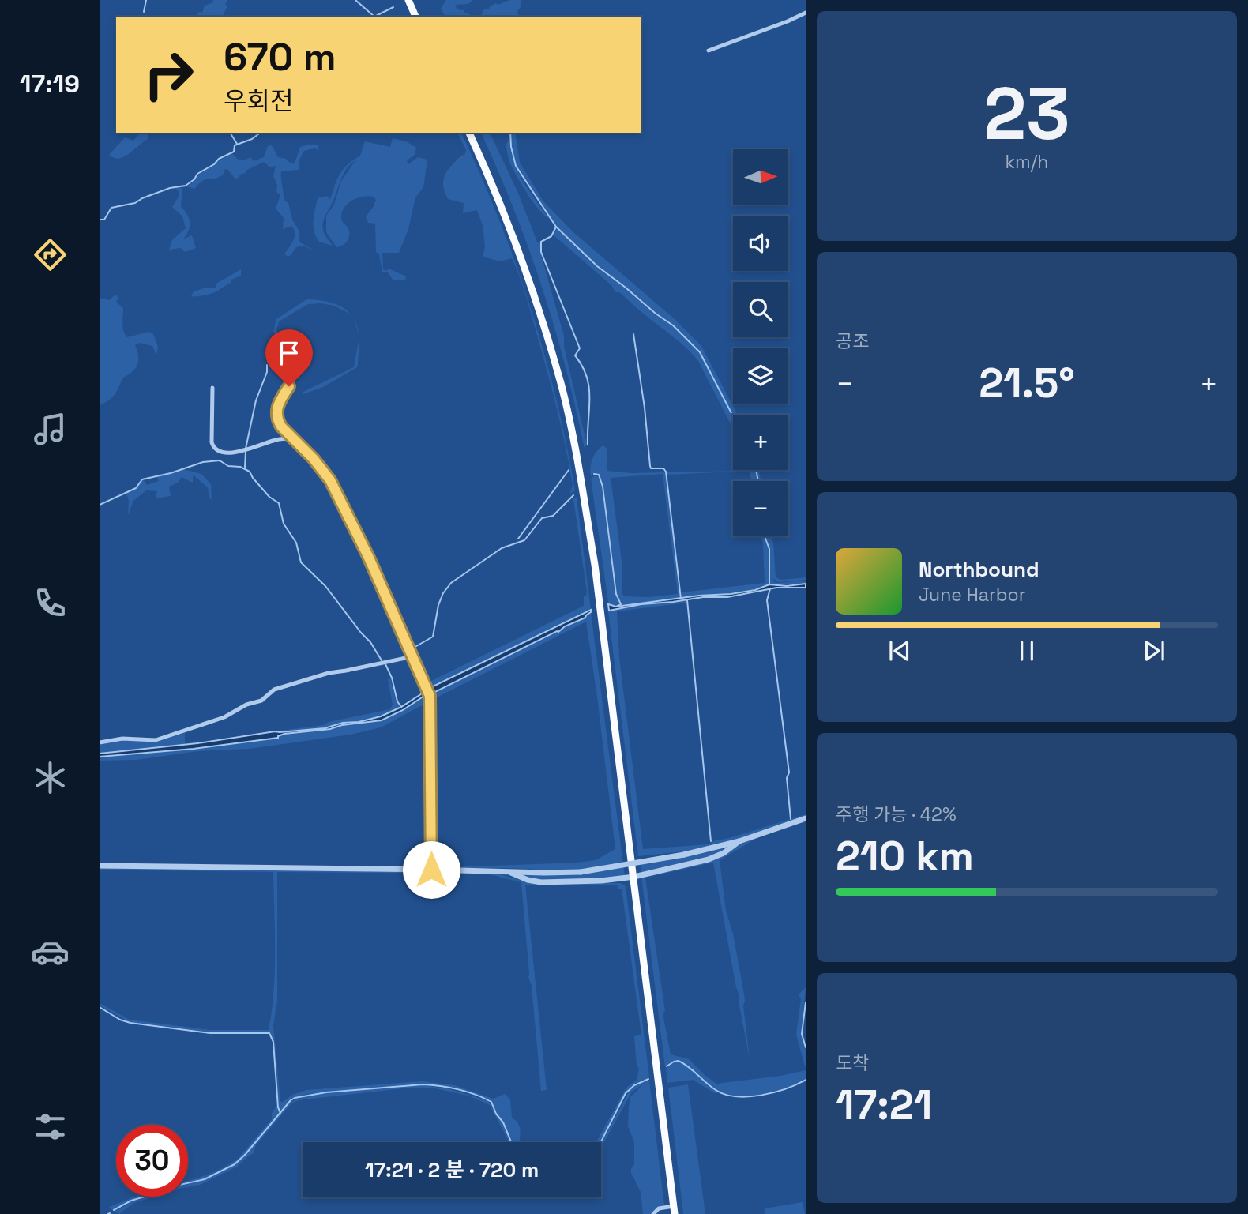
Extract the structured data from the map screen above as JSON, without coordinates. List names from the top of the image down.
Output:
{
  "north": "right",
  "page": {
    "tabs": "17:19",
    "tile": [
      ["23", "km/h"],
      "공조",
      ["주행 가능 · 42%", "210 km"],
      ["도착", "17:21"]
    ],
    "turn": ["670 m", "우회전"],
    "map_buttons": ["+", "−"],
    "heat": ["−", "21.5°", "+"],
    "song": ["Northbound", "June Harbor"],
    "limit": "30",
    "trip": "17:21 · 2 분 · 720 m"
  }
}
